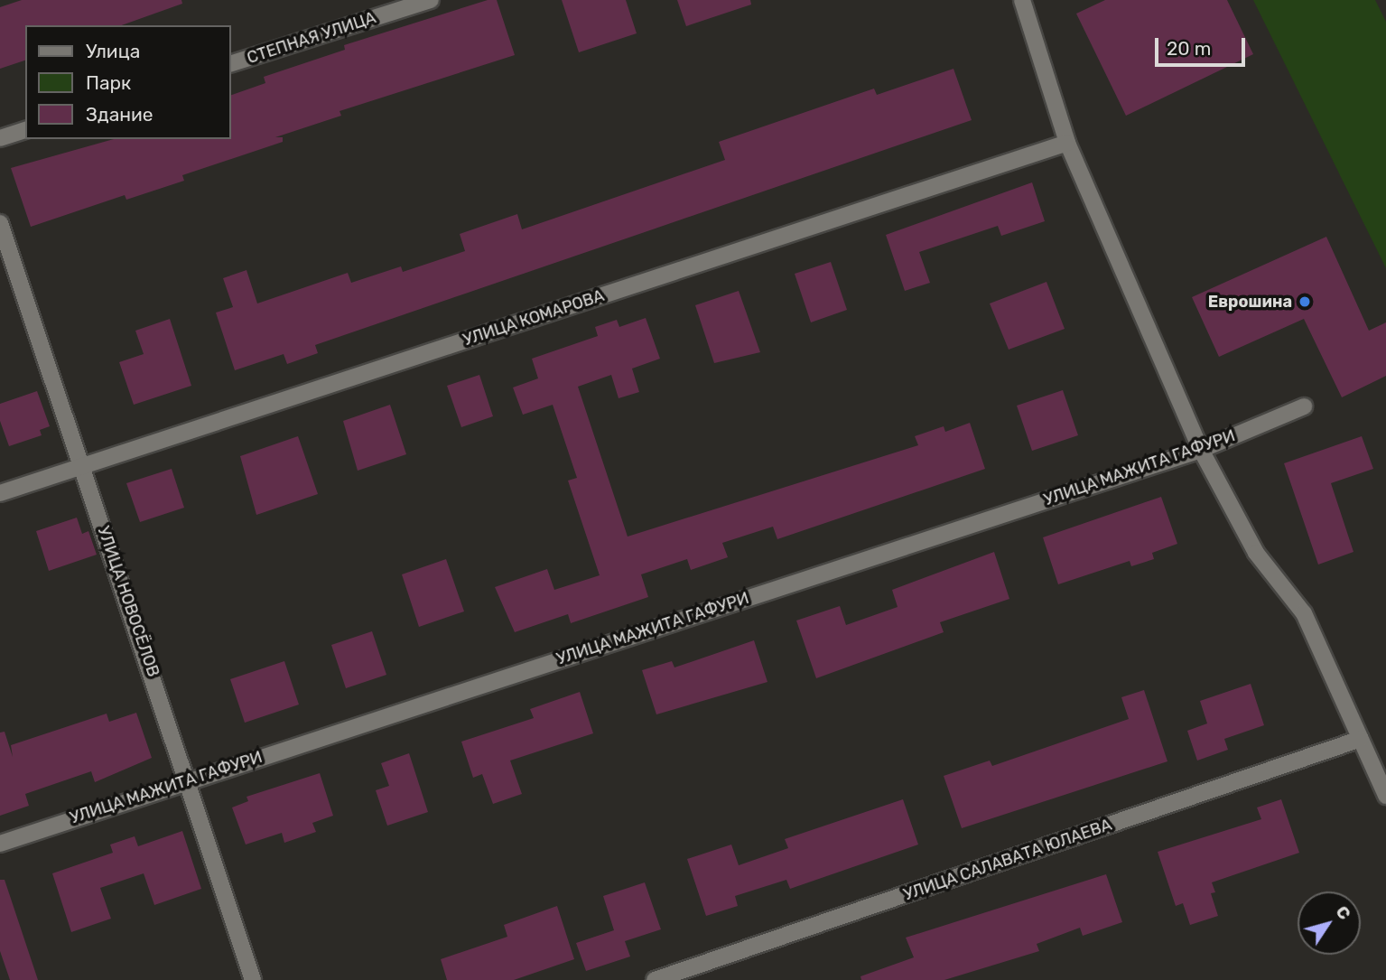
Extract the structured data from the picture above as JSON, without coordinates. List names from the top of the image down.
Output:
{
  "streets": {
    "street": [
      "СТЕПНАЯ УЛИЦА",
      "УЛИЦА КОМАРОВА",
      "УЛИЦА МАЖИТА ГАФУРИ",
      "УЛИЦА НОВОСЁЛОВ",
      "УЛИЦА САЛАВАТА ЮЛАЕВА"
    ]
  },
  "crossings": [
    ["УЛИЦА КОМАРОВА", "УЛИЦА НОВОСЁЛОВ"],
    ["УЛИЦА МАЖИТА ГАФУРИ", "УЛИЦА НОВОСЁЛОВ"]
  ],
  "places": ["Еврошина"],
  "legend": ["Улица", "Парк", "Здание"],
  "scale_bar": "20 m",
  "north": "top right"
}
